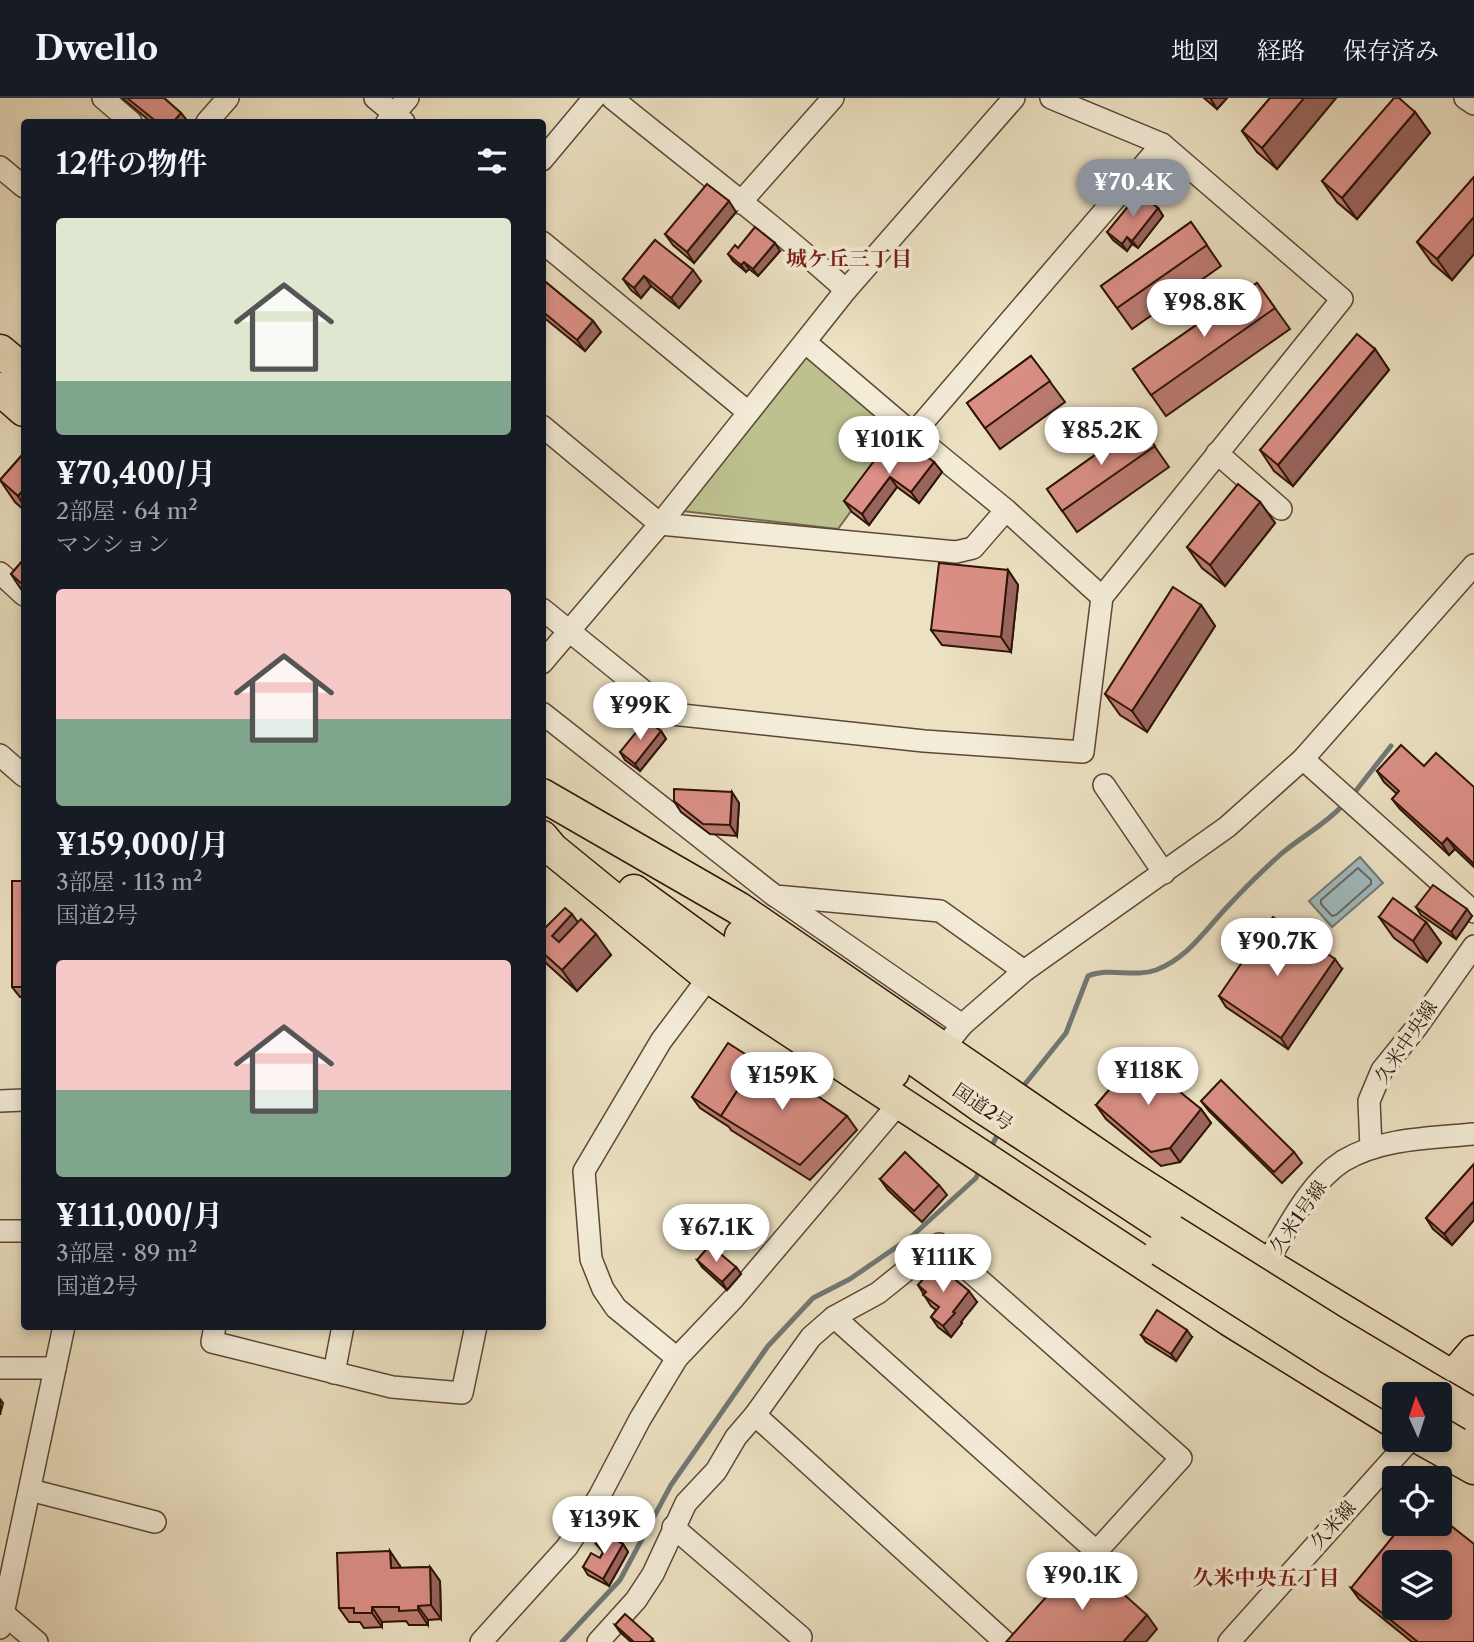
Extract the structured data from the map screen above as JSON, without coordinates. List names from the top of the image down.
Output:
{
  "streets": {
    "highway": ["国道2号"],
    "street": ["久米中央線", "久米1号線", "久米線"]
  },
  "crossings": [
    ["久米中央線", "久米1号線"]
  ],
  "districts": ["城ケ丘三丁目", "久米中央五丁目"],
  "north": "top",
  "page": {
    "header": "Dwello",
    "nav": ["地図", "経路", "保存済み"],
    "heading": "12件の物件",
    "price": [
      "¥70.4K",
      "¥98.8K",
      "¥85.2K",
      "¥101K",
      "¥99K",
      "¥90.7K",
      "¥118K",
      "¥159K",
      "¥67.1K",
      "¥111K",
      "¥139K",
      "¥90.1K"
    ],
    "list": [
      {
        "name": "¥70,400/月",
        "note": "2部屋 · 64 m² · マンション"
      },
      {
        "name": "¥159,000/月",
        "note": "3部屋 · 113 m² · 国道2号"
      },
      {
        "name": "¥111,000/月",
        "note": "3部屋 · 89 m² · 国道2号"
      }
    ]
  }
}
